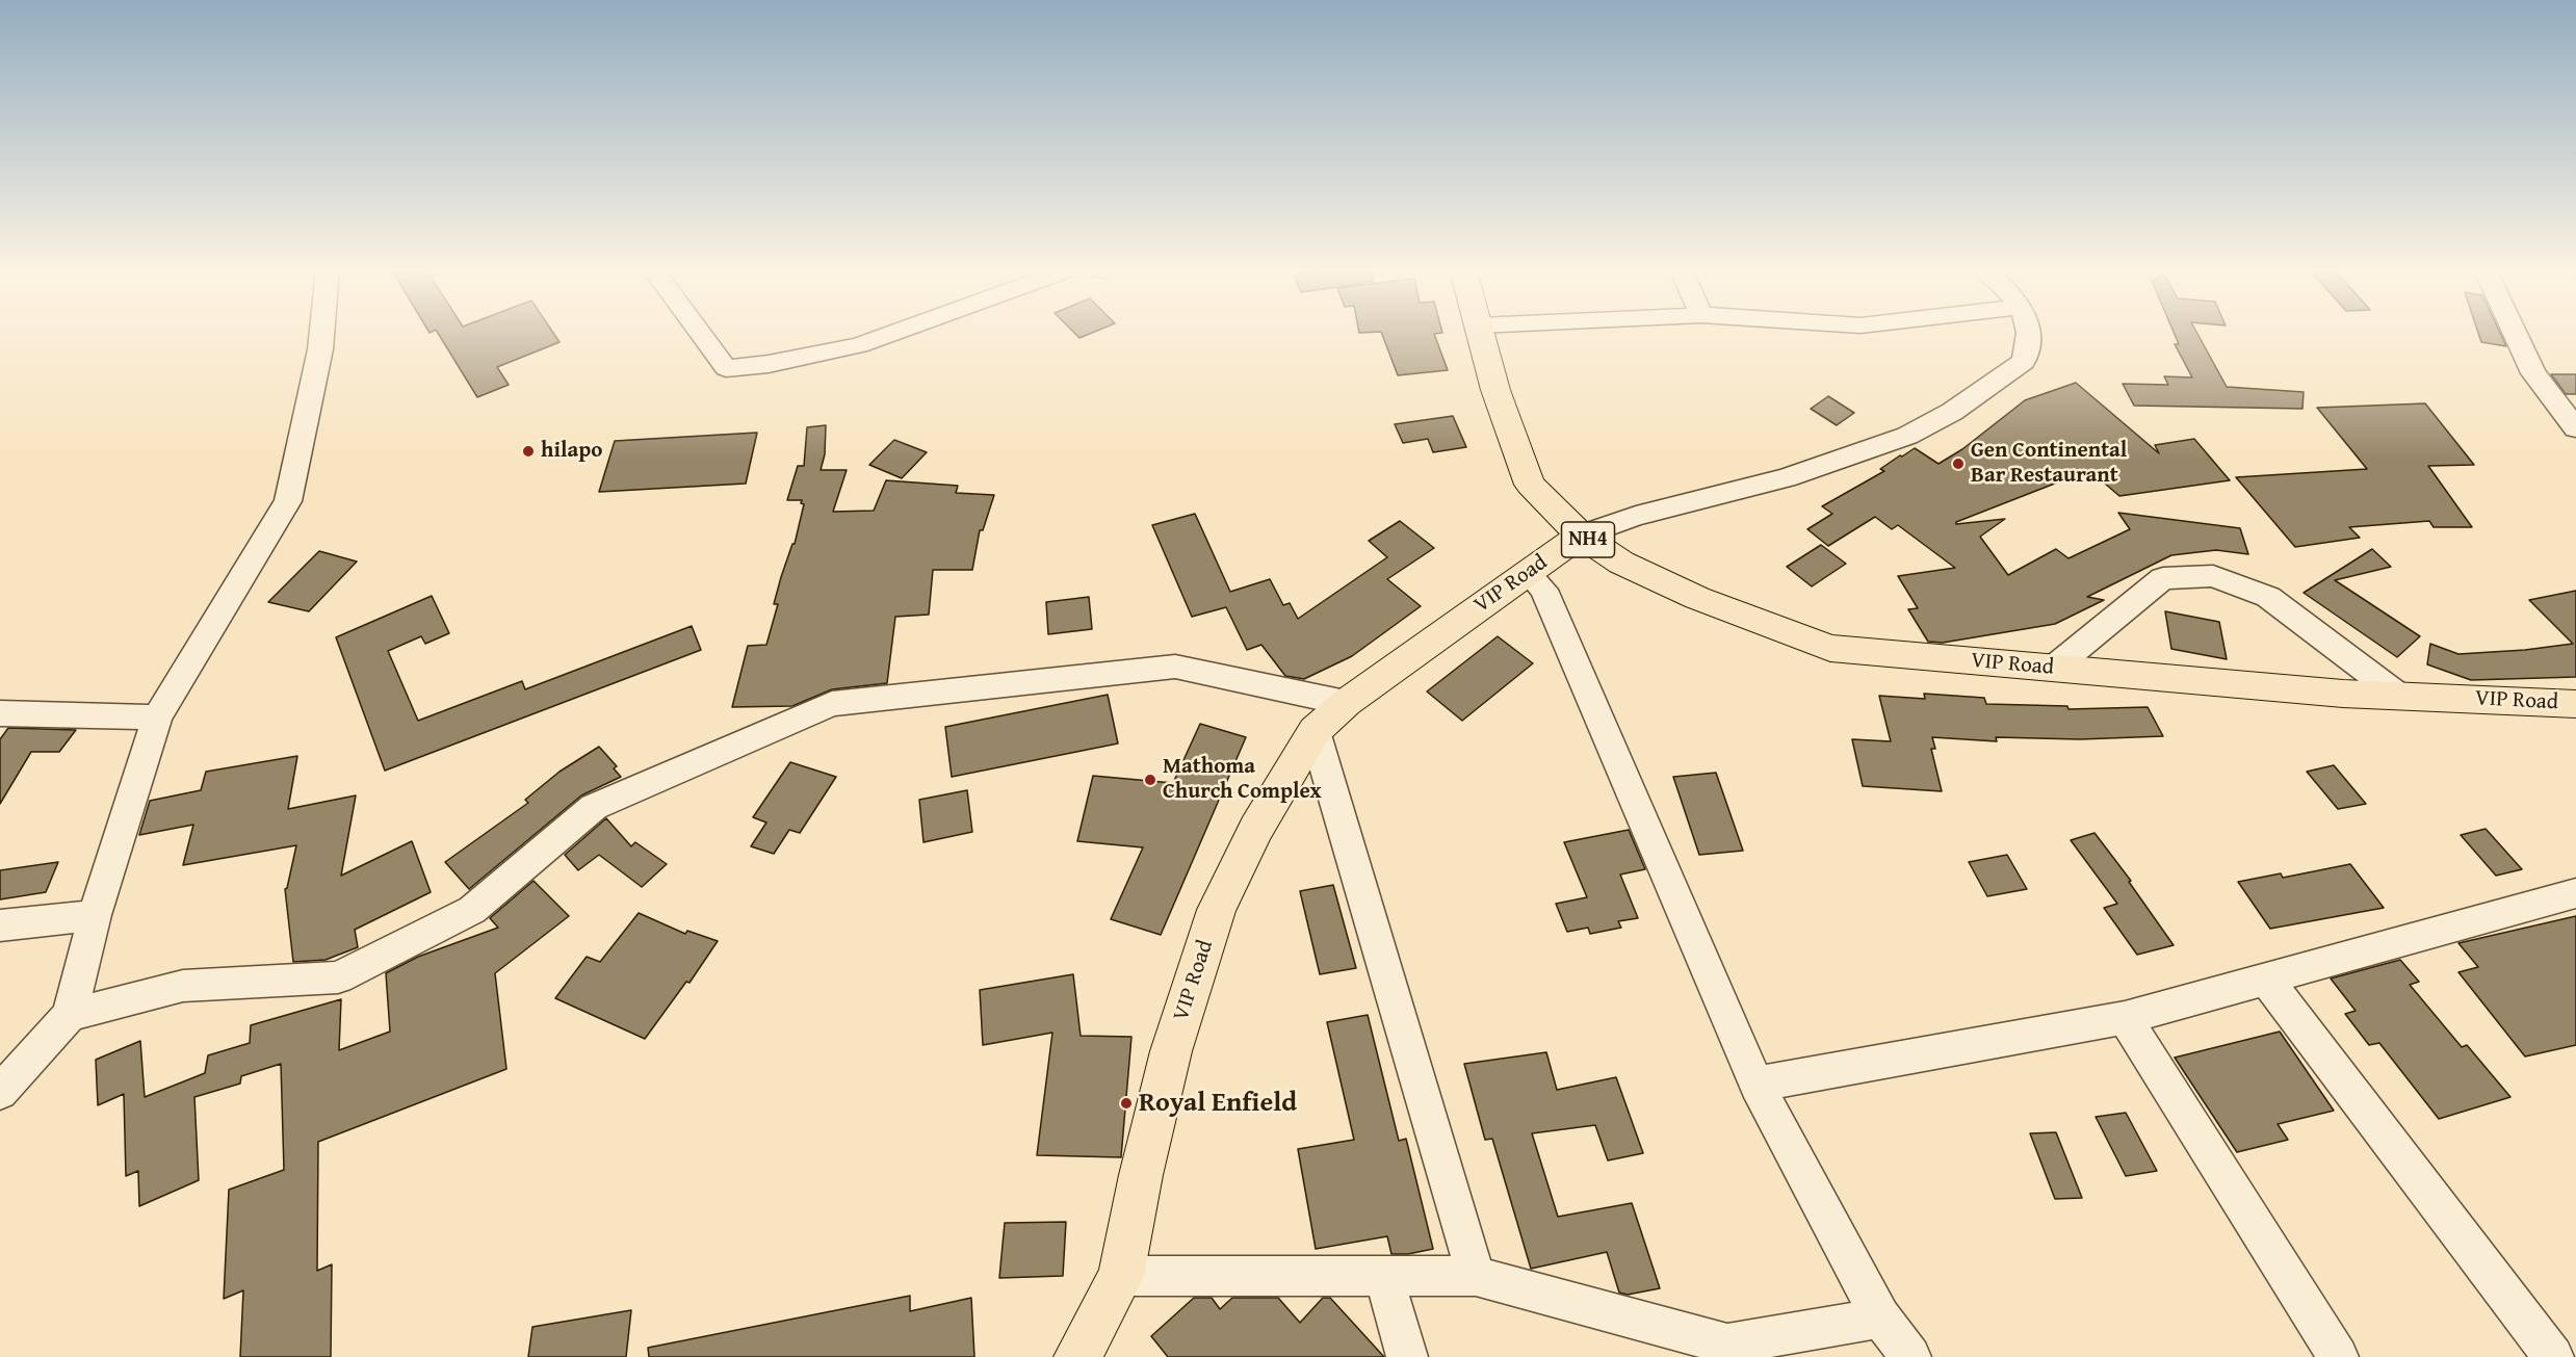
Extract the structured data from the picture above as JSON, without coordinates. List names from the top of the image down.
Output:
{
  "streets": {
    "main road": ["NH4", "VIP Road"]
  },
  "places": [
    "hilapo",
    "Gen Continental Bar Restaurant",
    "Mathoma Church Complex",
    "Royal Enfield"
  ]
}
